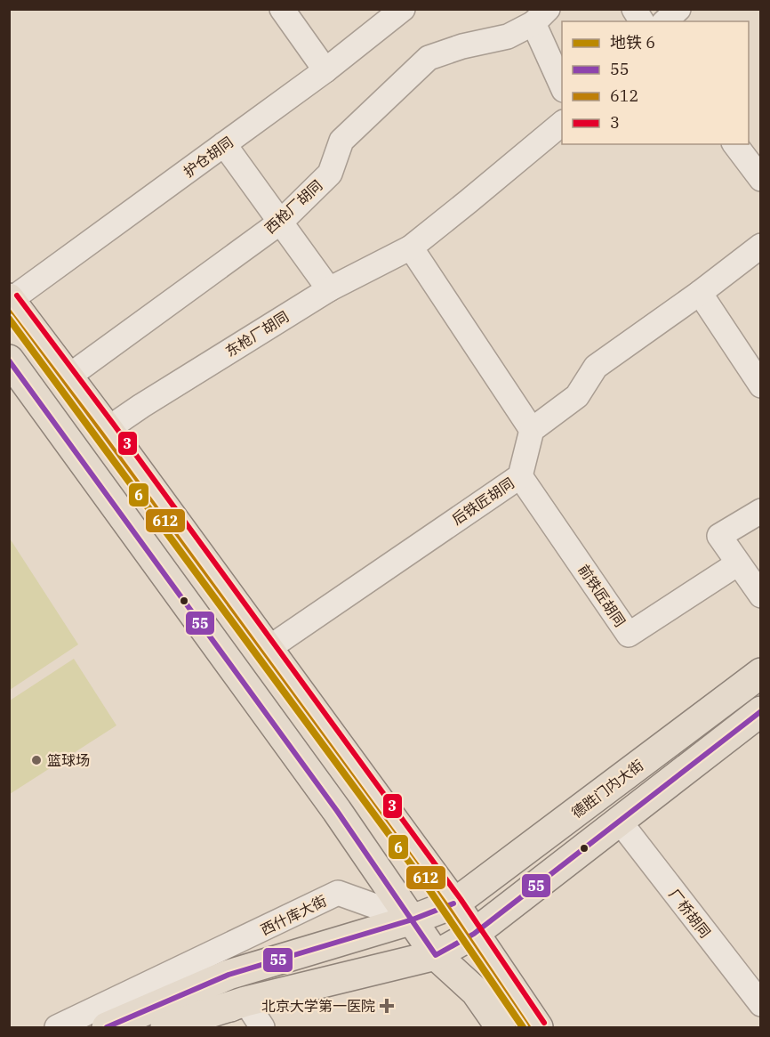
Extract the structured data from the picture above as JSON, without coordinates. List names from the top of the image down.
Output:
{
  "streets": {
    "main road": ["德胜门内大街"],
    "street": [
      "护仓胡同",
      "西枪厂胡同",
      "东枪厂胡同",
      "后铁匠胡同",
      "前铁匠胡同",
      "厂桥胡同",
      "西什库大街"
    ]
  },
  "crossings": [
    ["后铁匠胡同", "前铁匠胡同"],
    ["德胜门内大街", "西什库大街"]
  ],
  "places": {
    "other": ["篮球场"],
    "health": ["北京大学第一医院"]
  },
  "lines": [
    "transit line 3",
    "transit line 612",
    "metro line 6",
    "transit line 55"
  ],
  "legend": [
    "地铁 6",
    "55",
    "612",
    "3"
  ]
}
